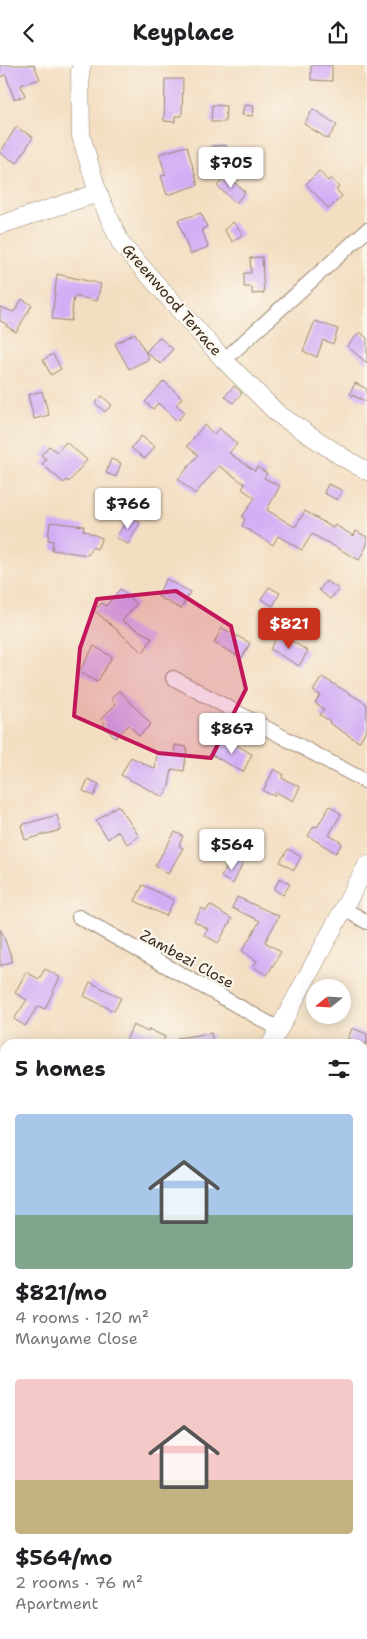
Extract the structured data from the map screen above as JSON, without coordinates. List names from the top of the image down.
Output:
{
  "streets": {
    "street": ["Greenwood Terrace", "Zambezi Close"]
  },
  "north": "left",
  "page": {
    "header": "Keyplace",
    "price": [
      "$705",
      "$766",
      "$821",
      "$867",
      "$564"
    ],
    "heading": "5 homes",
    "list": [
      {
        "name": "$821/mo",
        "note": "4 rooms · 120 m² · Manyame Close"
      },
      {
        "name": "$564/mo",
        "note": "2 rooms · 76 m² · Apartment"
      }
    ]
  }
}
